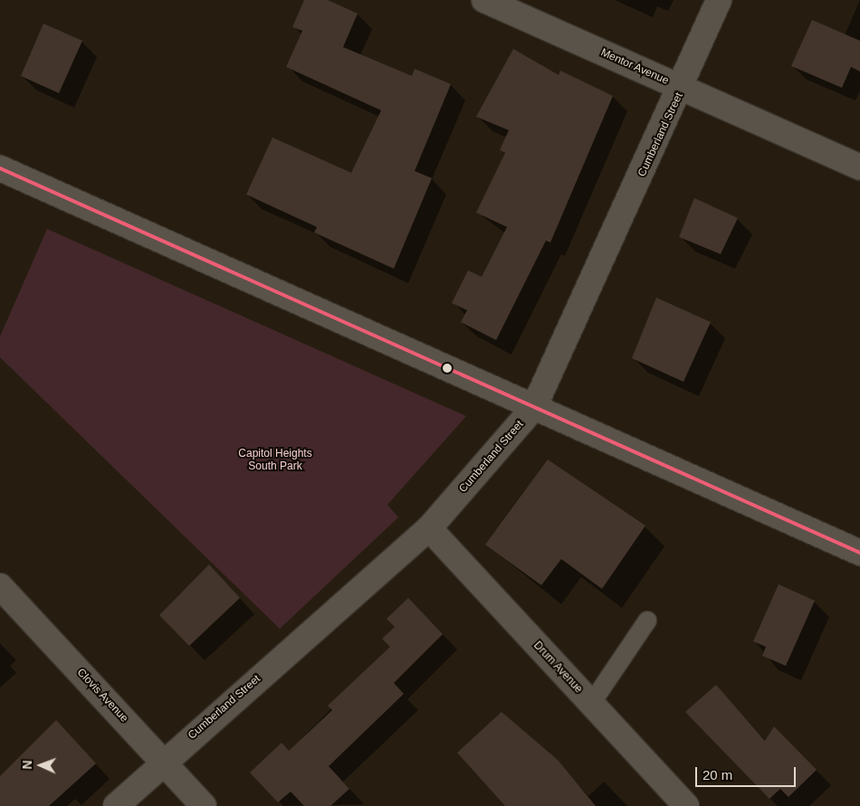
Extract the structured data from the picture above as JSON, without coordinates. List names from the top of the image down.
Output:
{
  "streets": {
    "street": [
      "Mentor Avenue",
      "Cumberland Street",
      "Drum Avenue",
      "Clovis Avenue"
    ]
  },
  "crossings": [
    ["Mentor Avenue", "Cumberland Street"],
    ["Cumberland Street", "Drum Avenue"],
    ["Cumberland Street", "Clovis Avenue"]
  ],
  "parks": ["Capitol Heights South Park"],
  "scale_bar": "20 m",
  "north": "left"
}
